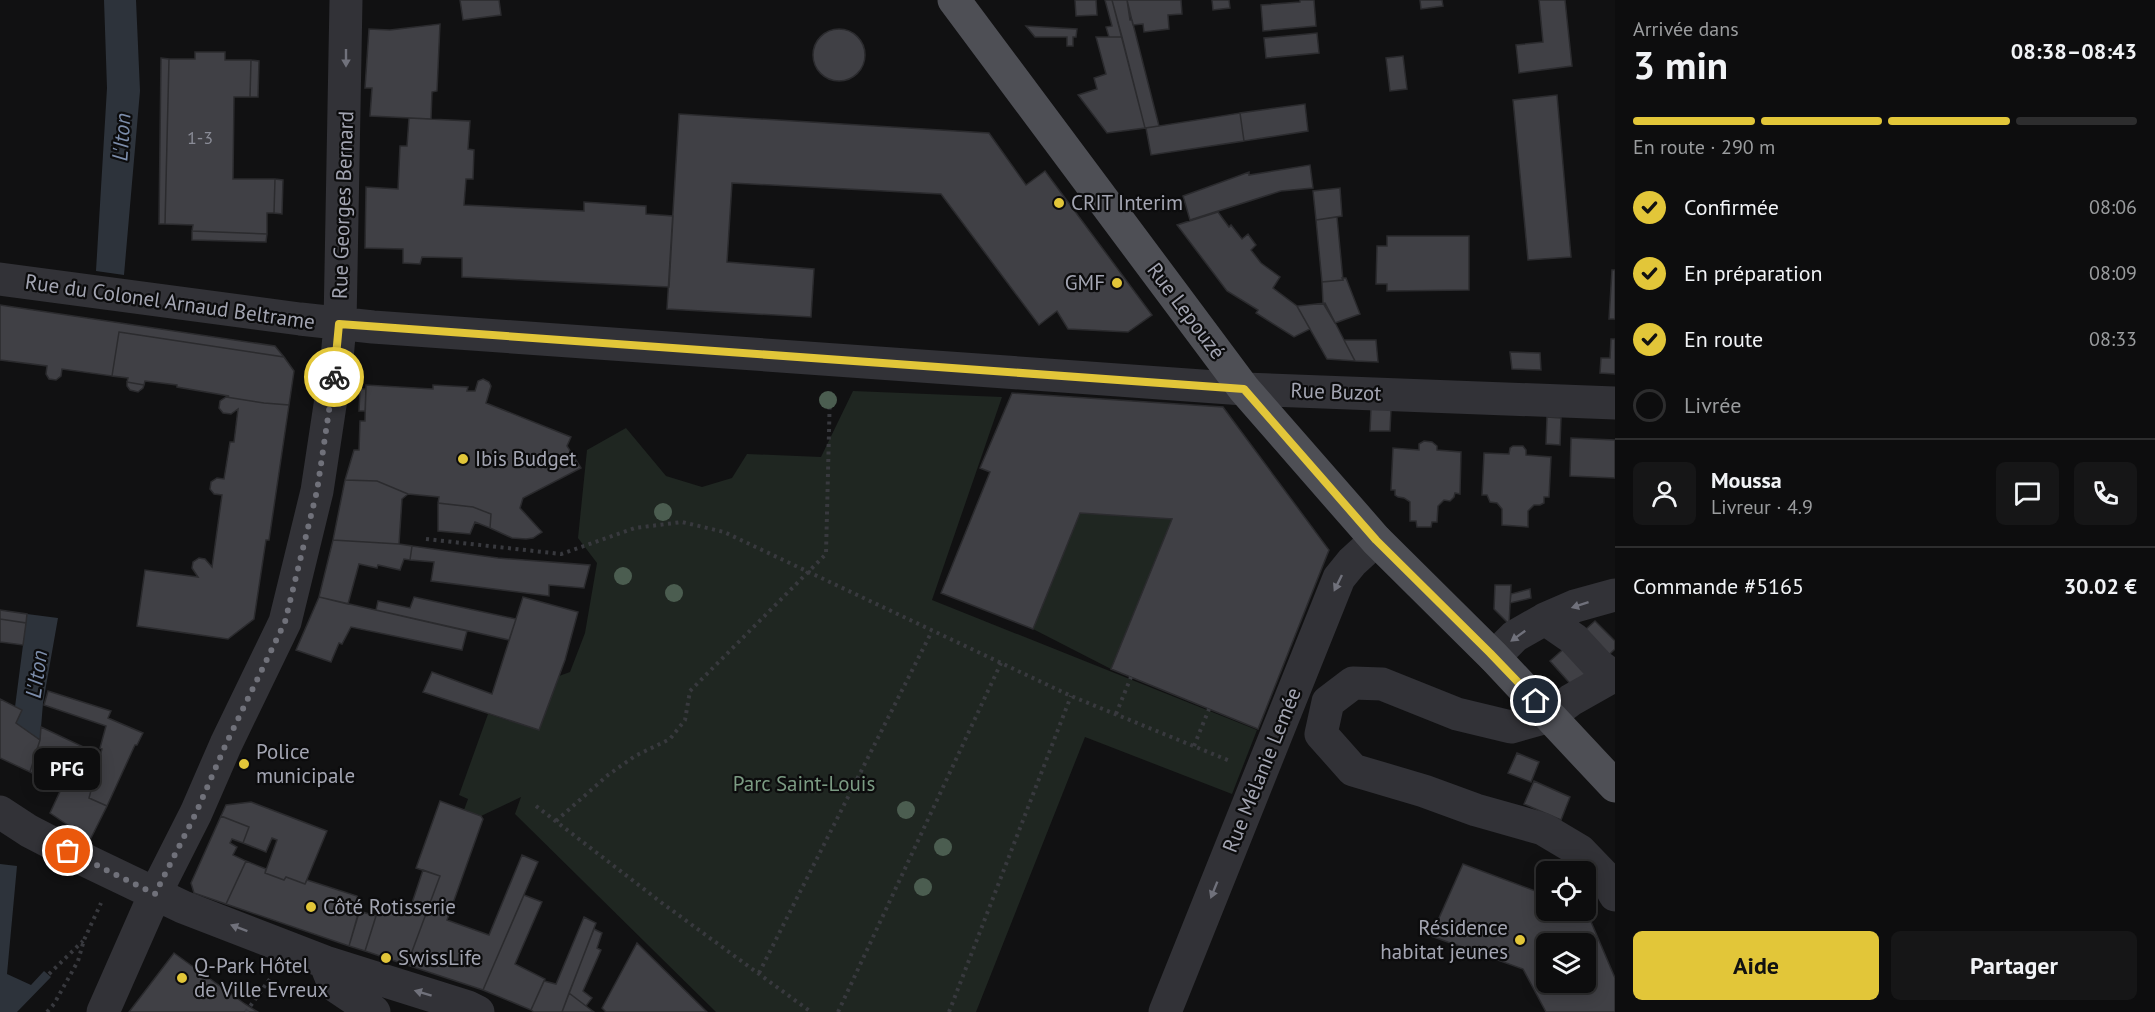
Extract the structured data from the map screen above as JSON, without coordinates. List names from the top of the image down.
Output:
{
  "streets": {
    "main road": ["Rue Lepouzé"],
    "street": [
      "Rue Georges Bernard",
      "Rue du Colonel Arnaud Beltrame",
      "Rue Buzot",
      "Rue Mélanie Lemée"
    ]
  },
  "crossings": [
    ["Rue Georges Bernard", "Rue du Colonel Arnaud Beltrame"],
    ["Rue Georges Bernard", "Rue Buzot"],
    ["Rue du Colonel Arnaud Beltrame", "Rue Buzot"],
    ["Rue Lepouzé", "Rue Buzot"],
    ["Rue Lepouzé", "Rue Mélanie Lemée"]
  ],
  "one_way": ["Rue Mélanie Lemée"],
  "water": ["L'Iton"],
  "parks": ["Parc Saint-Louis"],
  "places": [
    "CRIT Interim",
    "GMF",
    "Ibis Budget",
    "Police municipale",
    "PFG",
    "Côté Rotisserie",
    "Résidence habitat jeunes",
    "SwissLife",
    "Q-Park Hôtel de Ville Evreux"
  ],
  "house_numbers": ["1-3"],
  "page": {
    "heading": ["3 min", "Arrivée dans", "08:38–08:43"],
    "panel": [
      "Moussa",
      "Livreur · 4.9",
      "Commande #5165",
      "30.02 €"
    ],
    "bar": "En route · 290 m",
    "list": [
      ["Confirmée", "08:06"],
      ["En préparation", "08:09"],
      ["En route", "08:33"],
      "Livrée"
    ],
    "bubble": "PFG",
    "buttons": ["Aide", "Partager"]
  }
}
